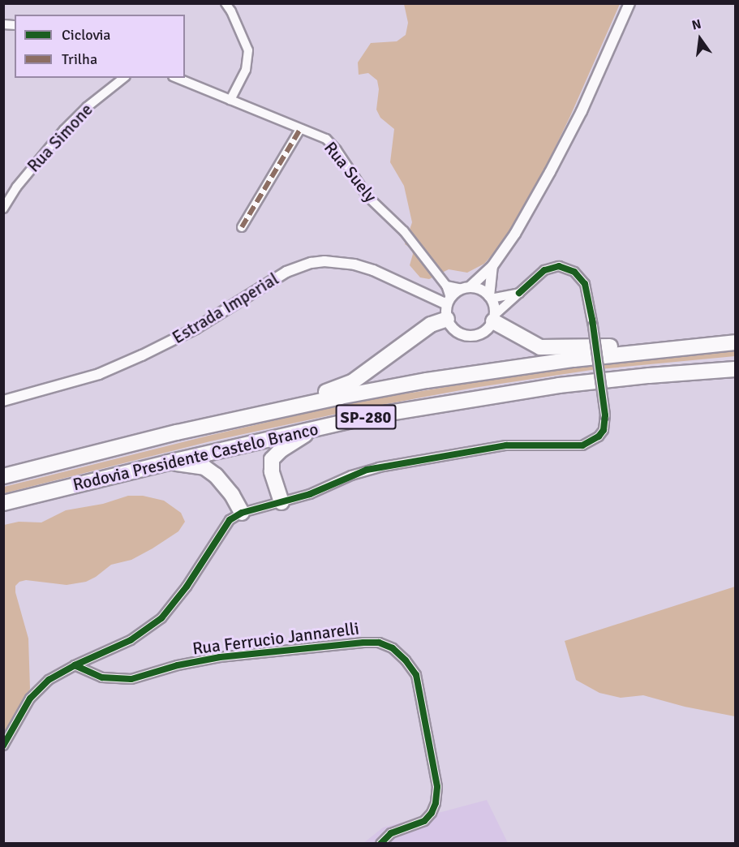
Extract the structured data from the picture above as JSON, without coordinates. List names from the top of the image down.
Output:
{
  "streets": {
    "highway": ["SP-280", "Rodovia Presidente Castelo Branco"],
    "street": [
      "Rua Simone",
      "Rua Suely",
      "Estrada Imperial",
      "Rua Ferrucio Jannarelli"
    ]
  },
  "crossings": [
    ["Rua Suely", "Estrada Imperial"]
  ],
  "legend": ["Ciclovia", "Trilha"],
  "north": "top"
}
